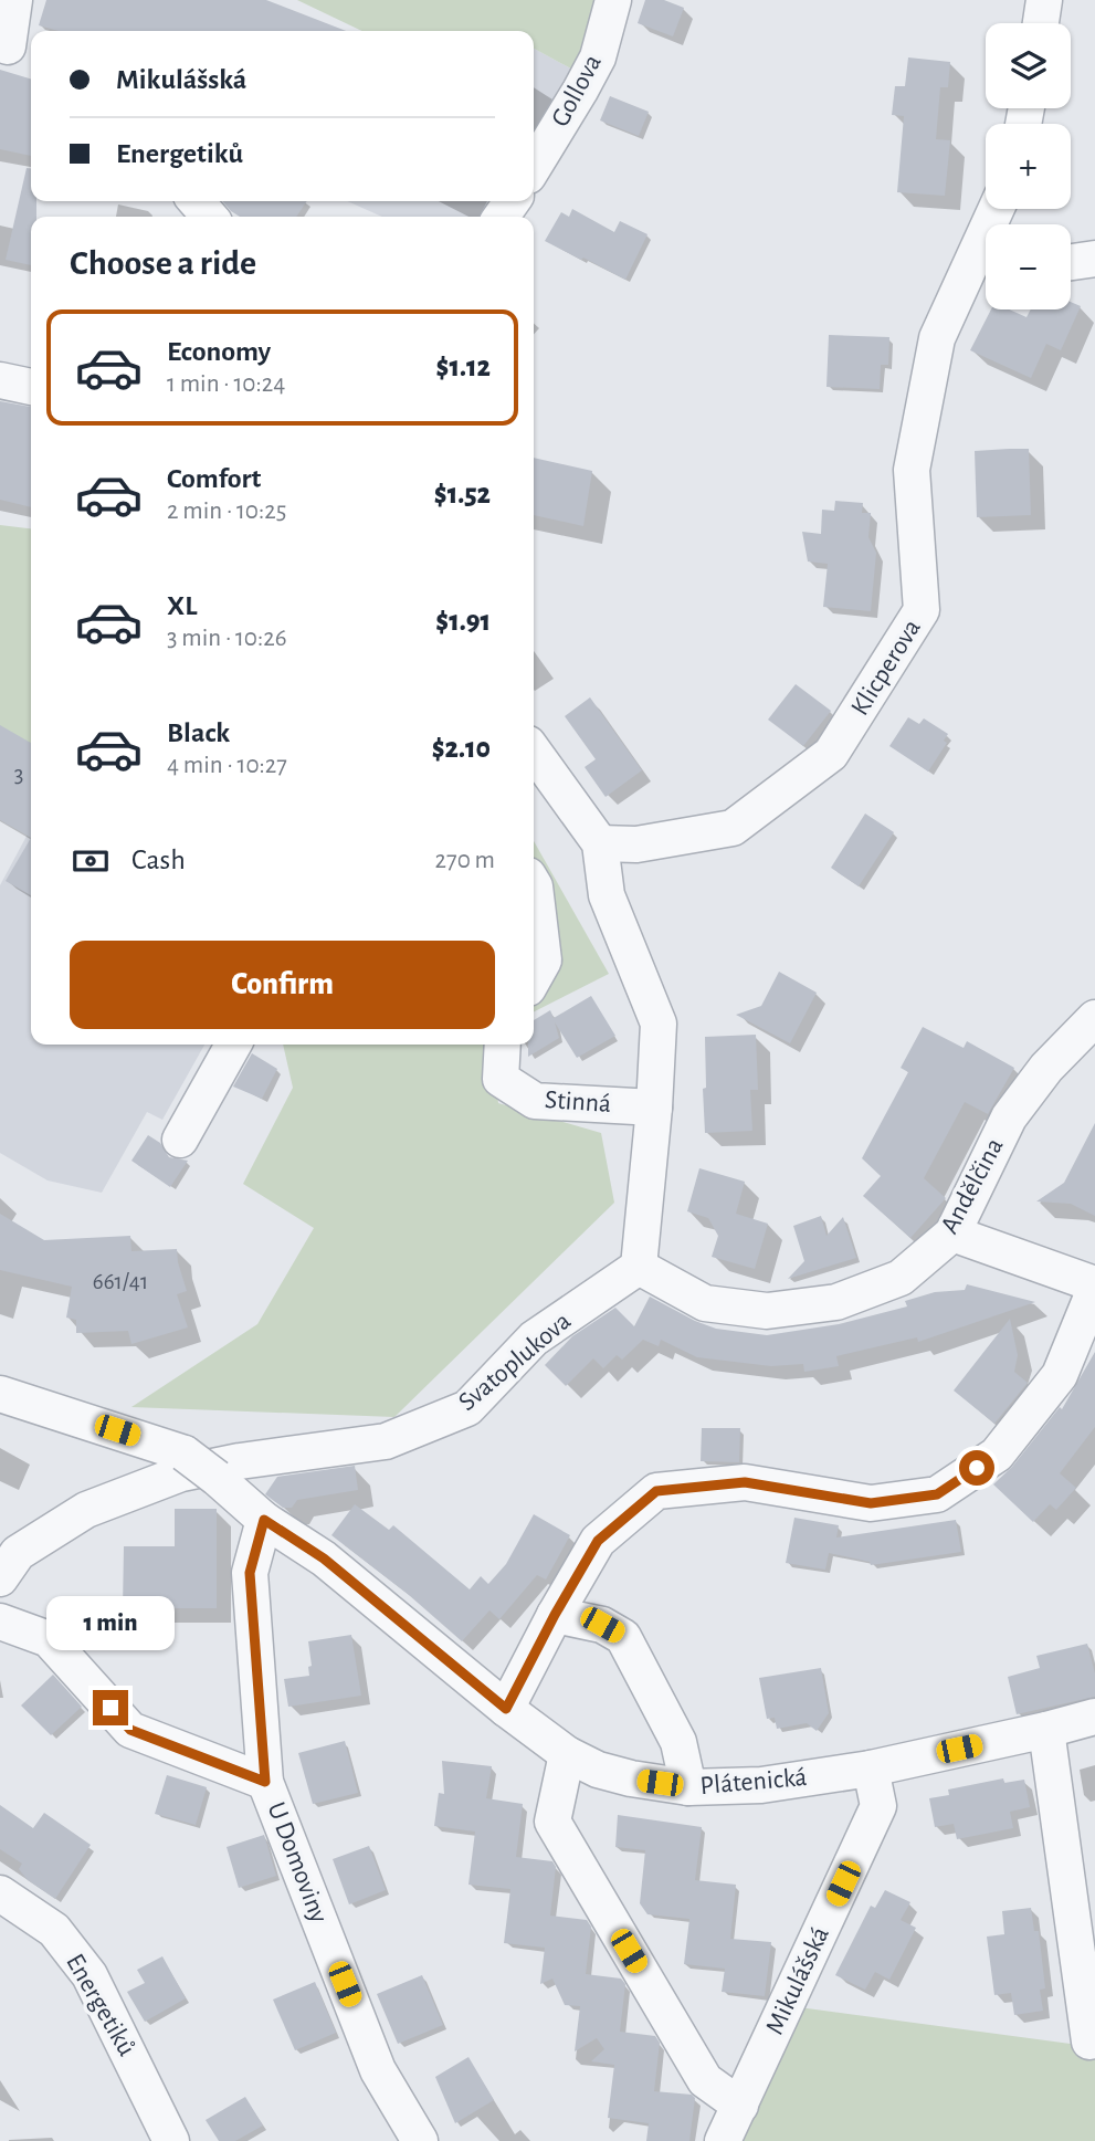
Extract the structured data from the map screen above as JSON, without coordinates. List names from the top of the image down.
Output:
{
  "streets": {
    "street": [
      "Gollova",
      "Klicperova",
      "Stinná",
      "Andělčina",
      "Svatoplukova",
      "Plátenická",
      "U Domoviny",
      "Mikulášská",
      "Energetiků"
    ]
  },
  "crossings": [
    ["Andělčina", "Svatoplukova"],
    ["Plátenická", "U Domoviny"],
    ["Plátenická", "Mikulášská"]
  ],
  "house_numbers": ["3", "661/41"],
  "page": {
    "map_buttons": ["+", "−"],
    "banner": ["Mikulášská", "Energetiků"],
    "heading": "Choose a ride",
    "list": [
      {
        "name": "Economy",
        "note": "1 min · 10:24",
        "value": "$1.12"
      },
      {
        "name": "Comfort",
        "note": "2 min · 10:25",
        "value": "$1.52"
      },
      {
        "name": "XL",
        "note": "3 min · 10:26",
        "value": "$1.91"
      },
      {
        "name": "Black",
        "note": "4 min · 10:27",
        "value": "$2.10"
      }
    ],
    "pay": ["Cash", "270 m"],
    "buttons": "Confirm",
    "bubble": "1 min"
  }
}
